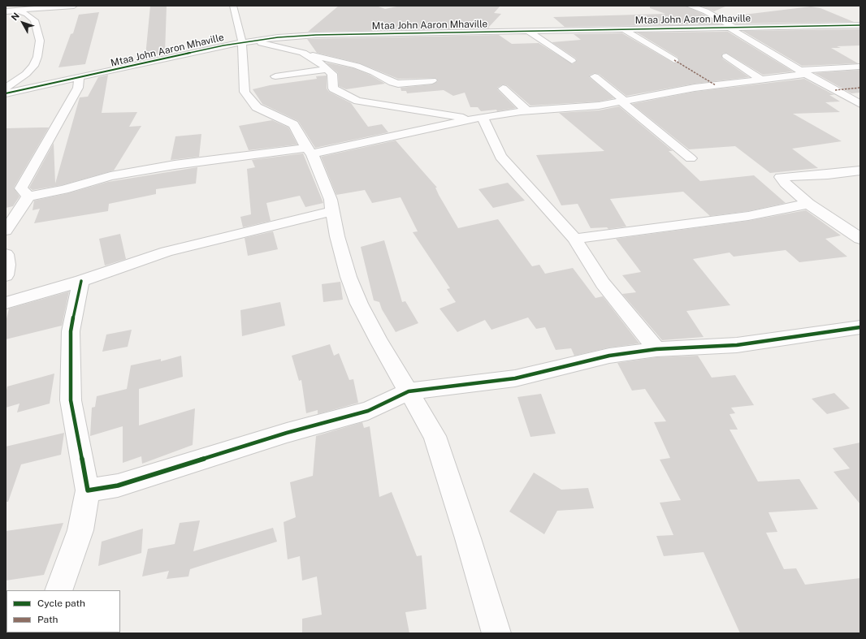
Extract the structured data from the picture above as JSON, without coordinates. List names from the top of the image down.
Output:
{
  "streets": {
    "street": ["Mtaa John Aaron Mhaville"]
  },
  "legend": ["Cycle path", "Path"],
  "north": "top left"
}
